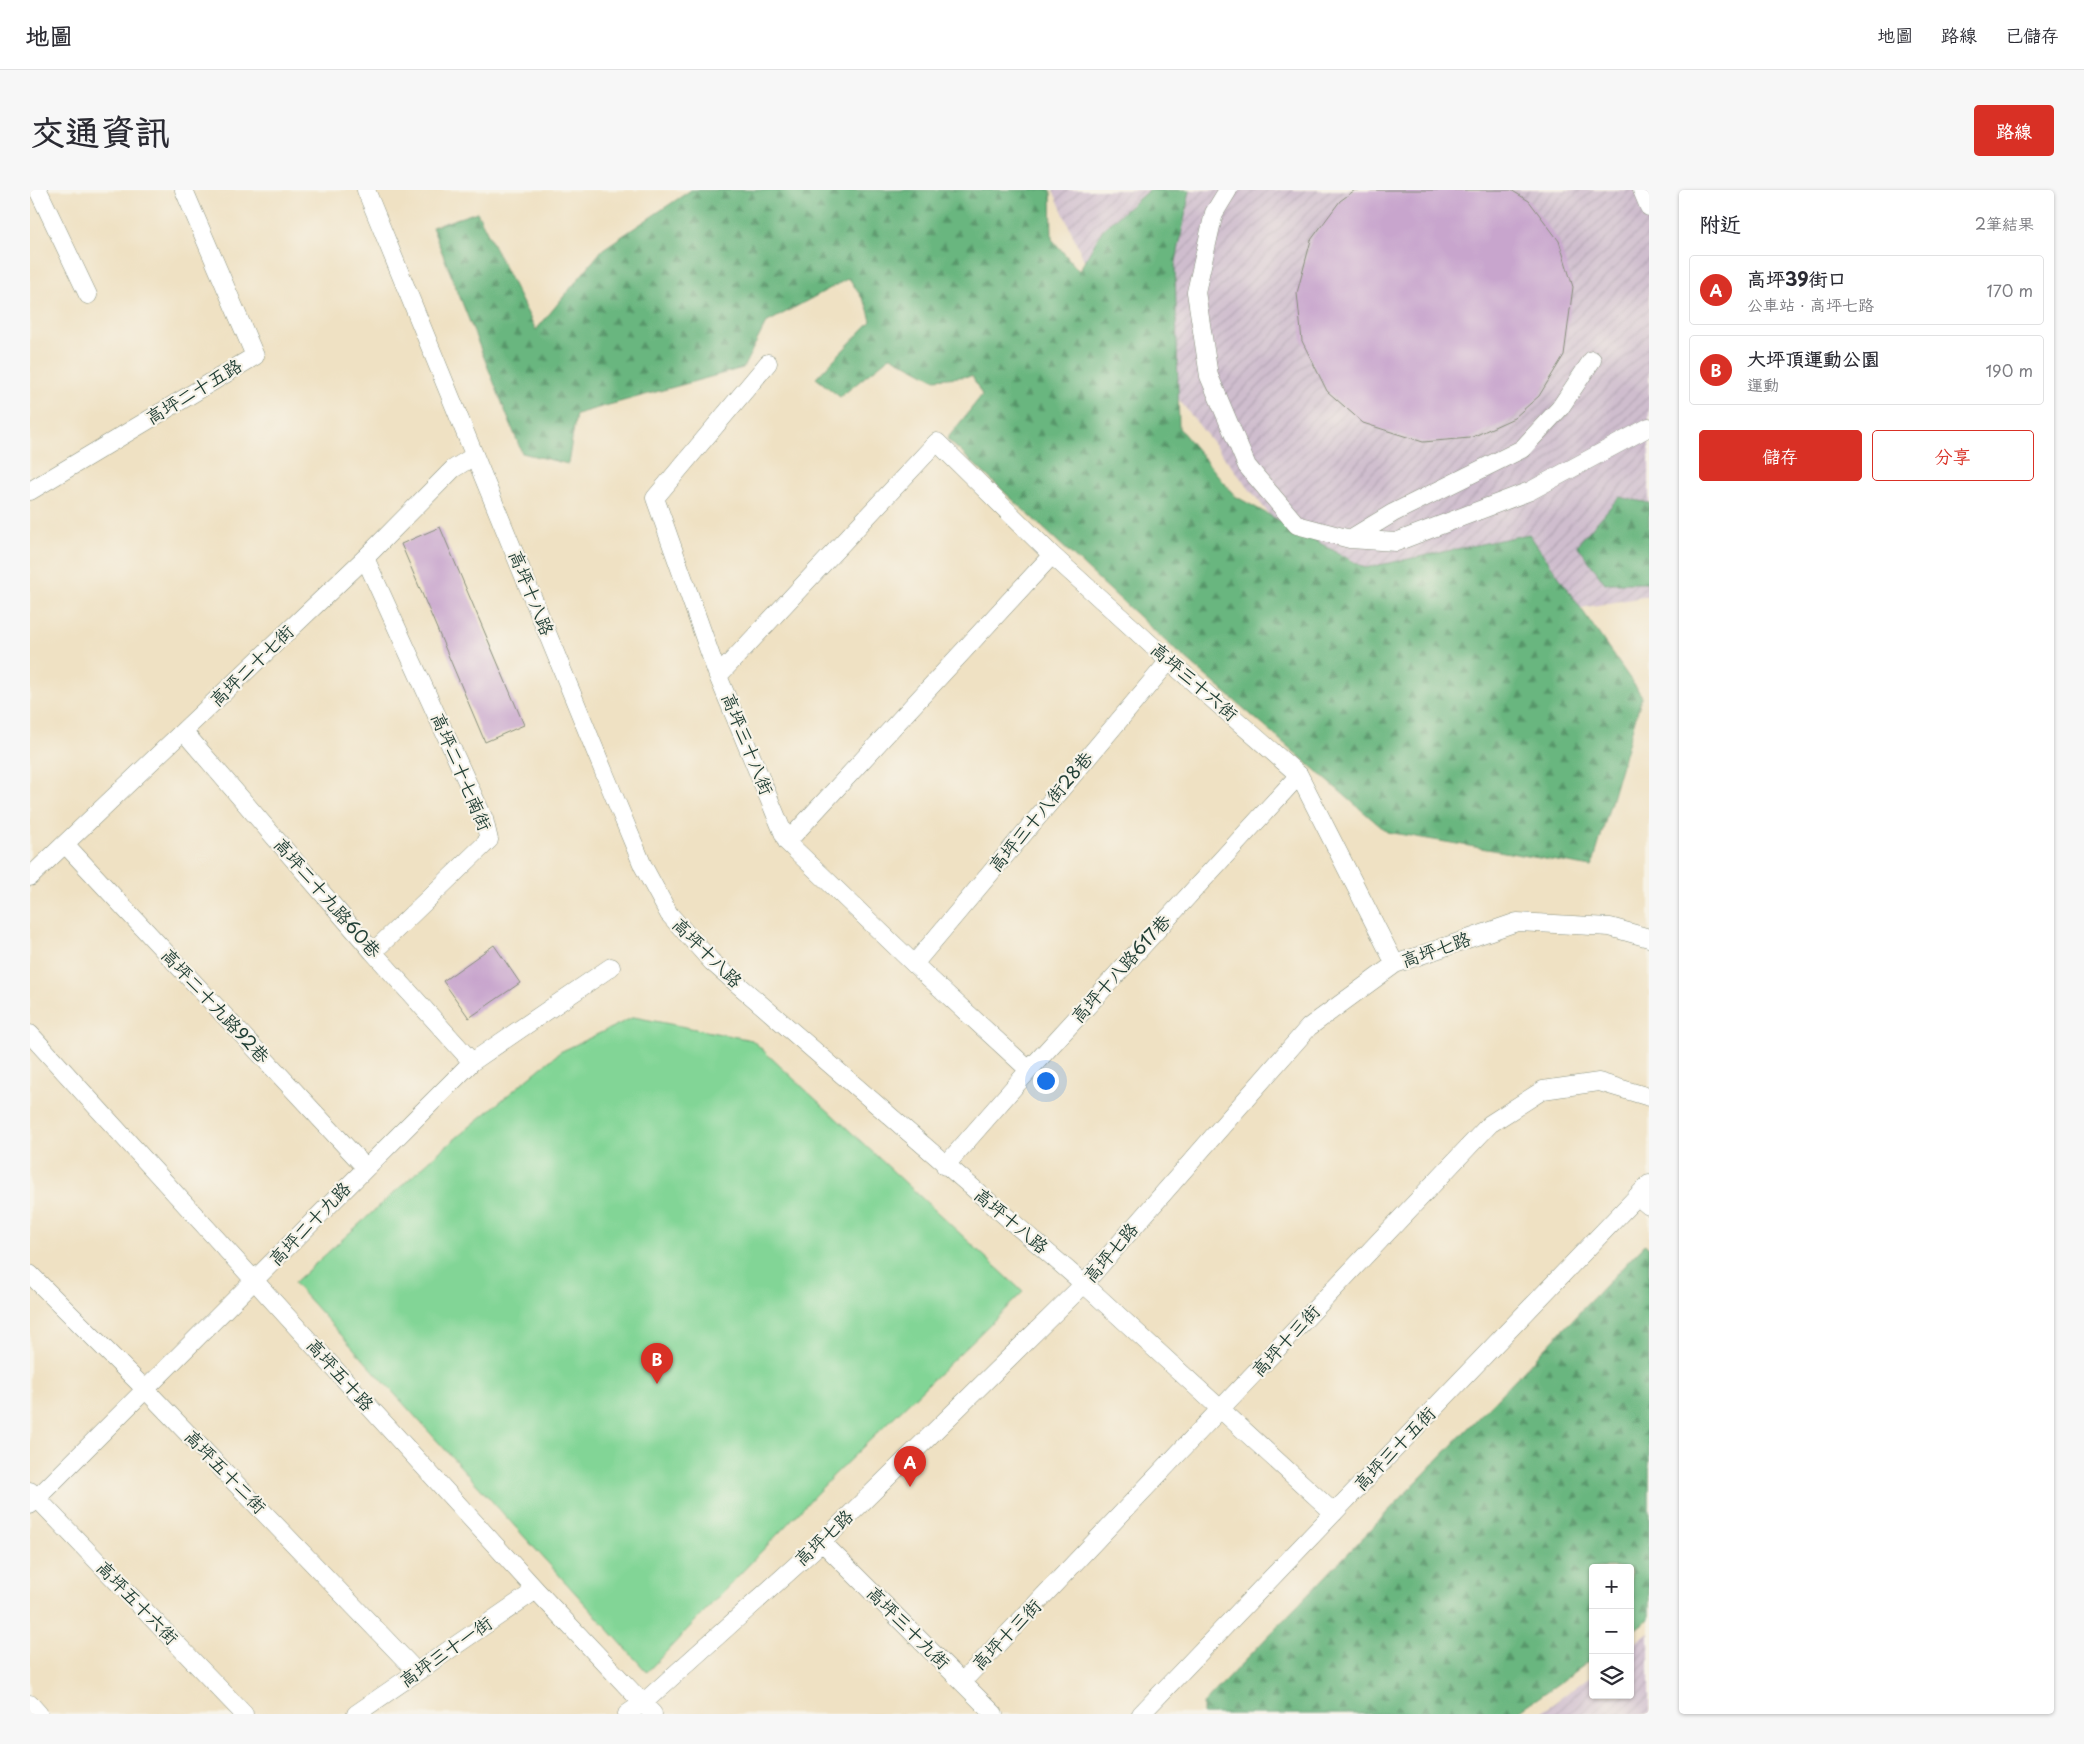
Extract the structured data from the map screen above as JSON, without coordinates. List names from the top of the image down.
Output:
{
  "streets": {
    "street": [
      "高坪二十五路",
      "高坪十八路",
      "高坪二十七街",
      "高坪三十六街",
      "高坪三十八街",
      "高坪二十七南街",
      "高坪三十八街28巷",
      "高坪二十九路60巷",
      "高坪七路",
      "高坪十八路617巷",
      "高坪二十九路92巷",
      "高坪二十九路",
      "高坪十三街",
      "高坪五十路",
      "高坪三十五街",
      "高坪五十二街",
      "高坪五十六街",
      "高坪三十九街",
      "高坪三十一街"
    ]
  },
  "crossings": [
    ["高坪十八路", "高坪二十七街"],
    ["高坪十八路", "高坪七路"],
    ["高坪十八路", "高坪十八路617巷"],
    ["高坪十八路", "高坪十三街"],
    ["高坪十八路", "高坪三十五街"],
    ["高坪二十七街", "高坪二十七南街"],
    ["高坪二十七街", "高坪二十九路60巷"],
    ["高坪二十七街", "高坪二十九路92巷"],
    ["高坪三十六街", "高坪三十八街"],
    ["高坪三十六街", "高坪三十八街28巷"],
    ["高坪三十六街", "高坪七路"],
    ["高坪三十六街", "高坪十八路617巷"],
    ["高坪三十八街", "高坪三十八街28巷"],
    ["高坪三十八街", "高坪十八路617巷"],
    ["高坪二十七南街", "高坪二十九路60巷"],
    ["高坪二十九路60巷", "高坪二十九路"],
    ["高坪七路", "高坪五十路"],
    ["高坪七路", "高坪三十九街"],
    ["高坪二十九路92巷", "高坪二十九路"],
    ["高坪二十九路", "高坪五十路"],
    ["高坪二十九路", "高坪五十二街"],
    ["高坪二十九路", "高坪五十六街"],
    ["高坪十三街", "高坪三十九街"],
    ["高坪五十路", "高坪三十一街"],
    ["高坪五十二街", "高坪三十一街"]
  ],
  "page": {
    "header": "地圖",
    "nav": ["地圖", "路線", "已儲存"],
    "title": "交通資訊",
    "buttons": [
      "路線",
      ["儲存", "分享"]
    ],
    "heading": ["附近", "2筆結果"],
    "list": [
      {
        "mark": "A",
        "name": "高坪39街口",
        "note": "公車站 · 高坪七路",
        "value": "170 m"
      },
      {
        "mark": "B",
        "name": "大坪頂運動公園",
        "note": "運動",
        "value": "190 m"
      }
    ],
    "pins": ["B", "A"],
    "map_buttons": ["+", "−"]
  }
}
